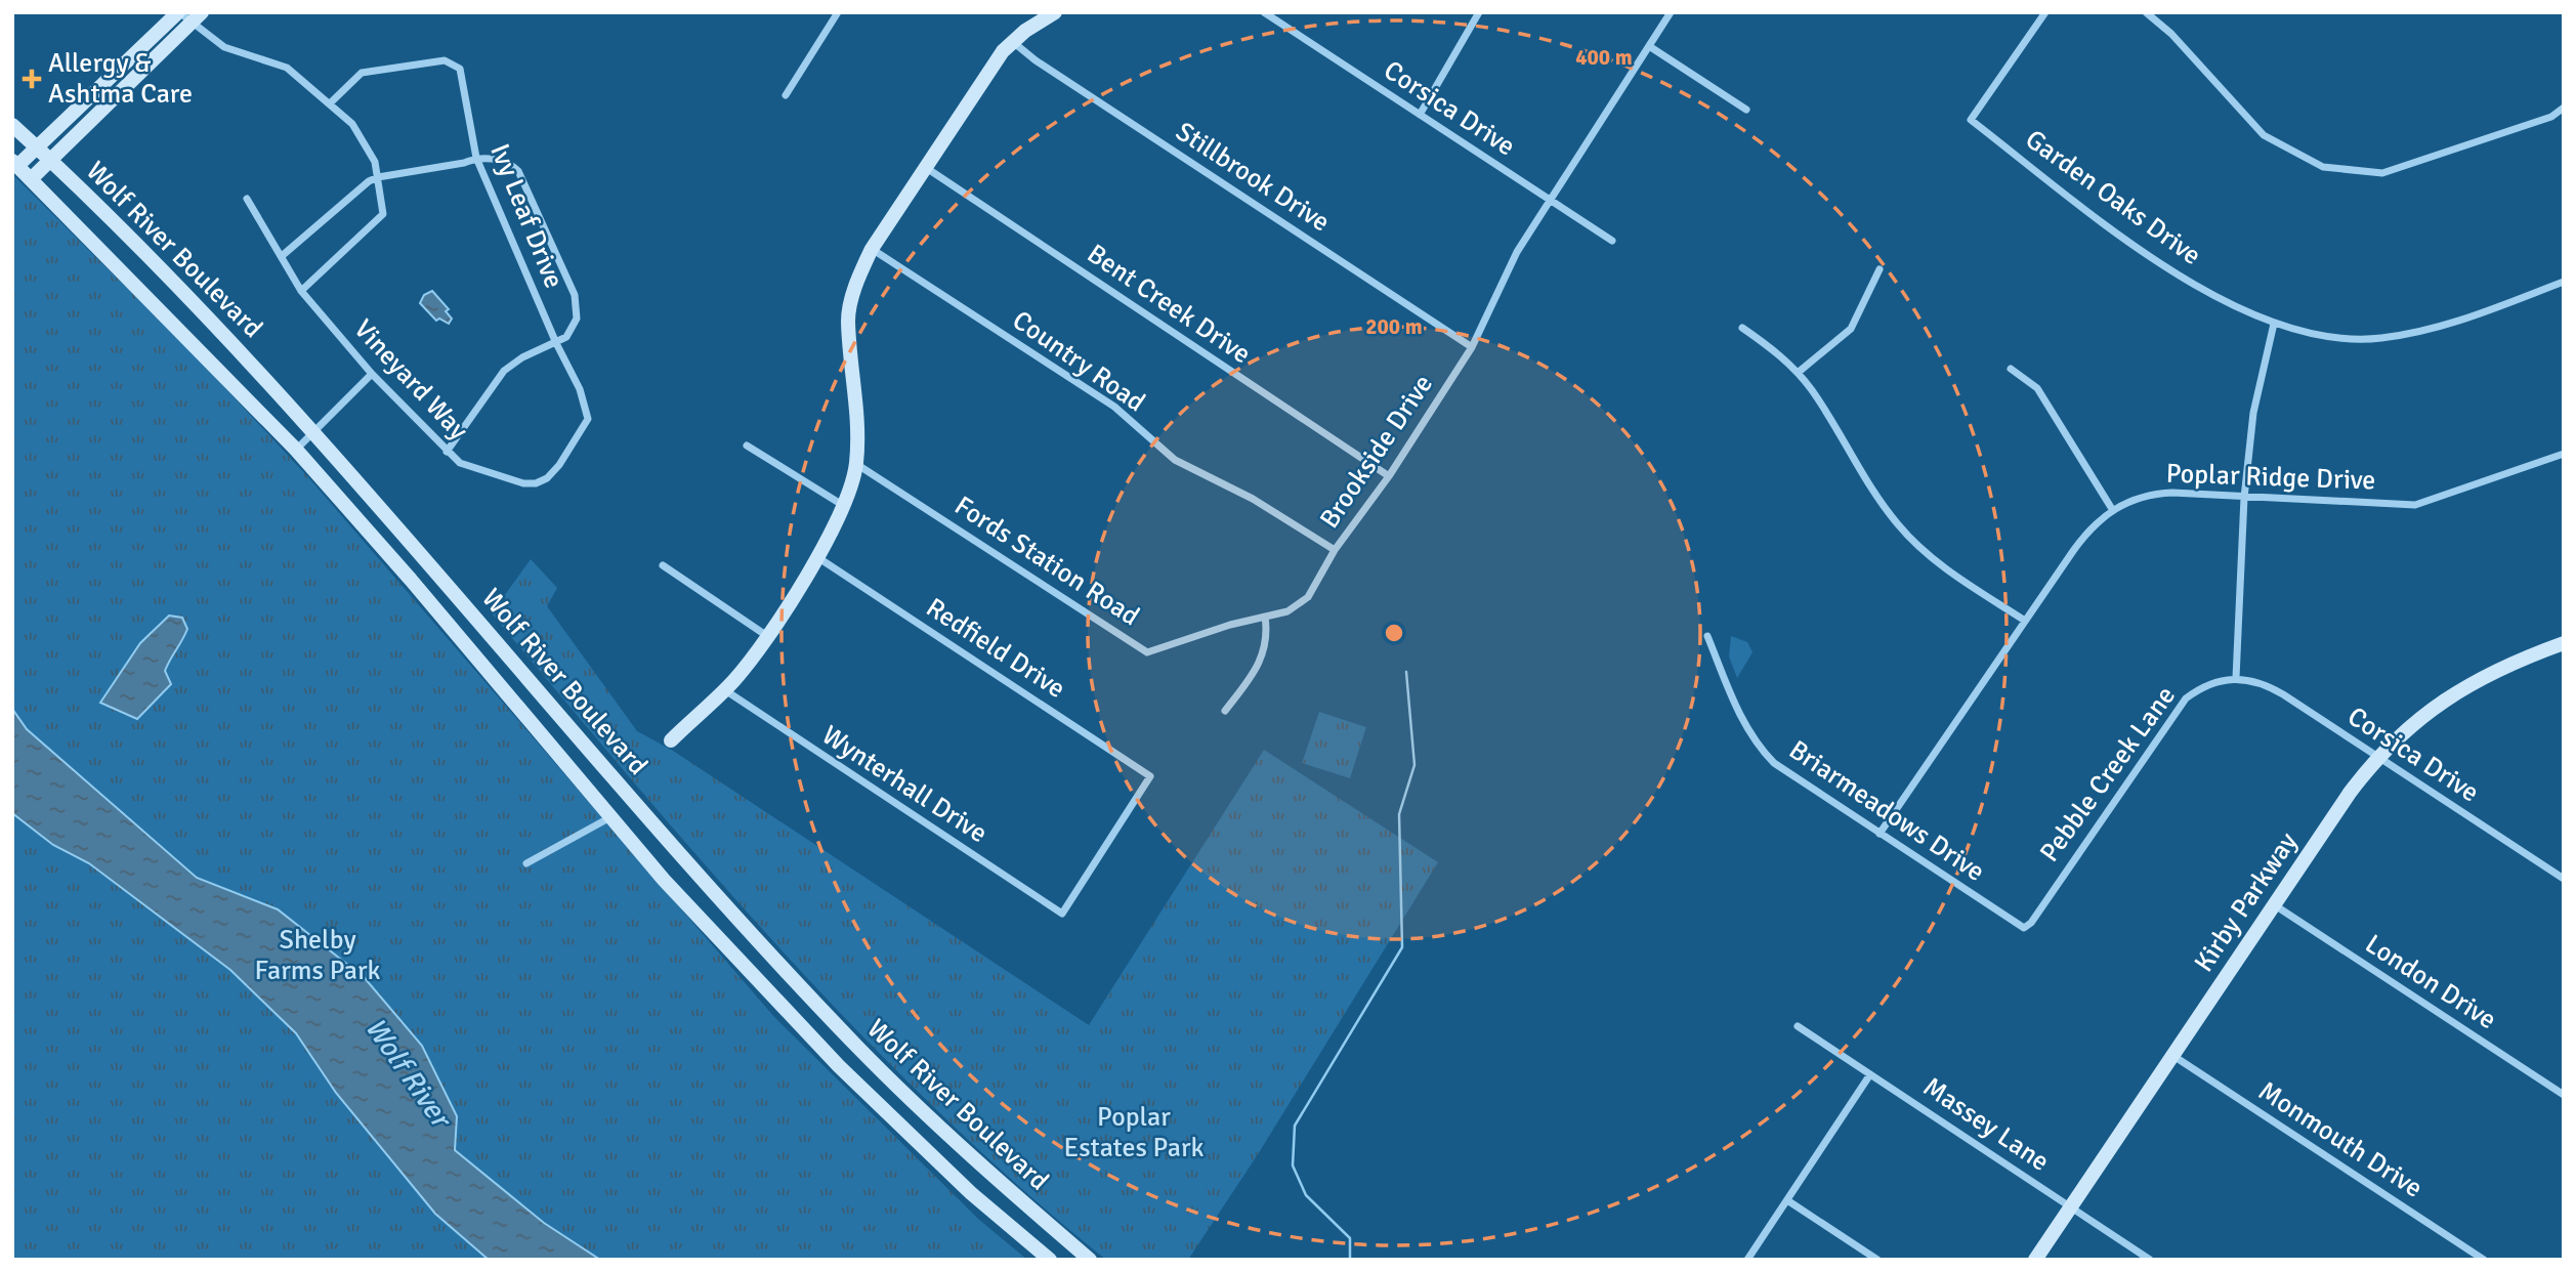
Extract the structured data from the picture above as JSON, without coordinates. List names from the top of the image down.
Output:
{
  "streets": {
    "main road": ["Wolf River Boulevard", "Kirby Parkway"],
    "street": [
      "Corsica Drive",
      "Stillbrook Drive",
      "Garden Oaks Drive",
      "Ivy Leaf Drive",
      "Bent Creek Drive",
      "Country Road",
      "Vineyard Way",
      "Brookside Drive",
      "Poplar Ridge Drive",
      "Fords Station Road",
      "Redfield Drive",
      "Pebble Creek Lane",
      "Wynterhall Drive",
      "Briarmeadows Drive",
      "London Drive",
      "Massey Lane",
      "Monmouth Drive"
    ]
  },
  "crossings": [
    ["Corsica Drive", "Brookside Drive"],
    ["Corsica Drive", "Pebble Creek Lane"],
    ["Corsica Drive", "Kirby Parkway"],
    ["Stillbrook Drive", "Brookside Drive"],
    ["Ivy Leaf Drive", "Vineyard Way"],
    ["Bent Creek Drive", "Brookside Drive"],
    ["Country Road", "Brookside Drive"],
    ["Brookside Drive", "Fords Station Road"],
    ["Poplar Ridge Drive", "Briarmeadows Drive"],
    ["Redfield Drive", "Wynterhall Drive"],
    ["Pebble Creek Lane", "Briarmeadows Drive"],
    ["Kirby Parkway", "London Drive"],
    ["Kirby Parkway", "Massey Lane"],
    ["Kirby Parkway", "Monmouth Drive"]
  ],
  "water": ["Wolf River"],
  "parks": ["Shelby Farms Park", "Poplar Estates Park"],
  "places": {
    "health": ["Allergy & Ashtma Care"]
  },
  "rings": ["400 m", "200 m"]
}
